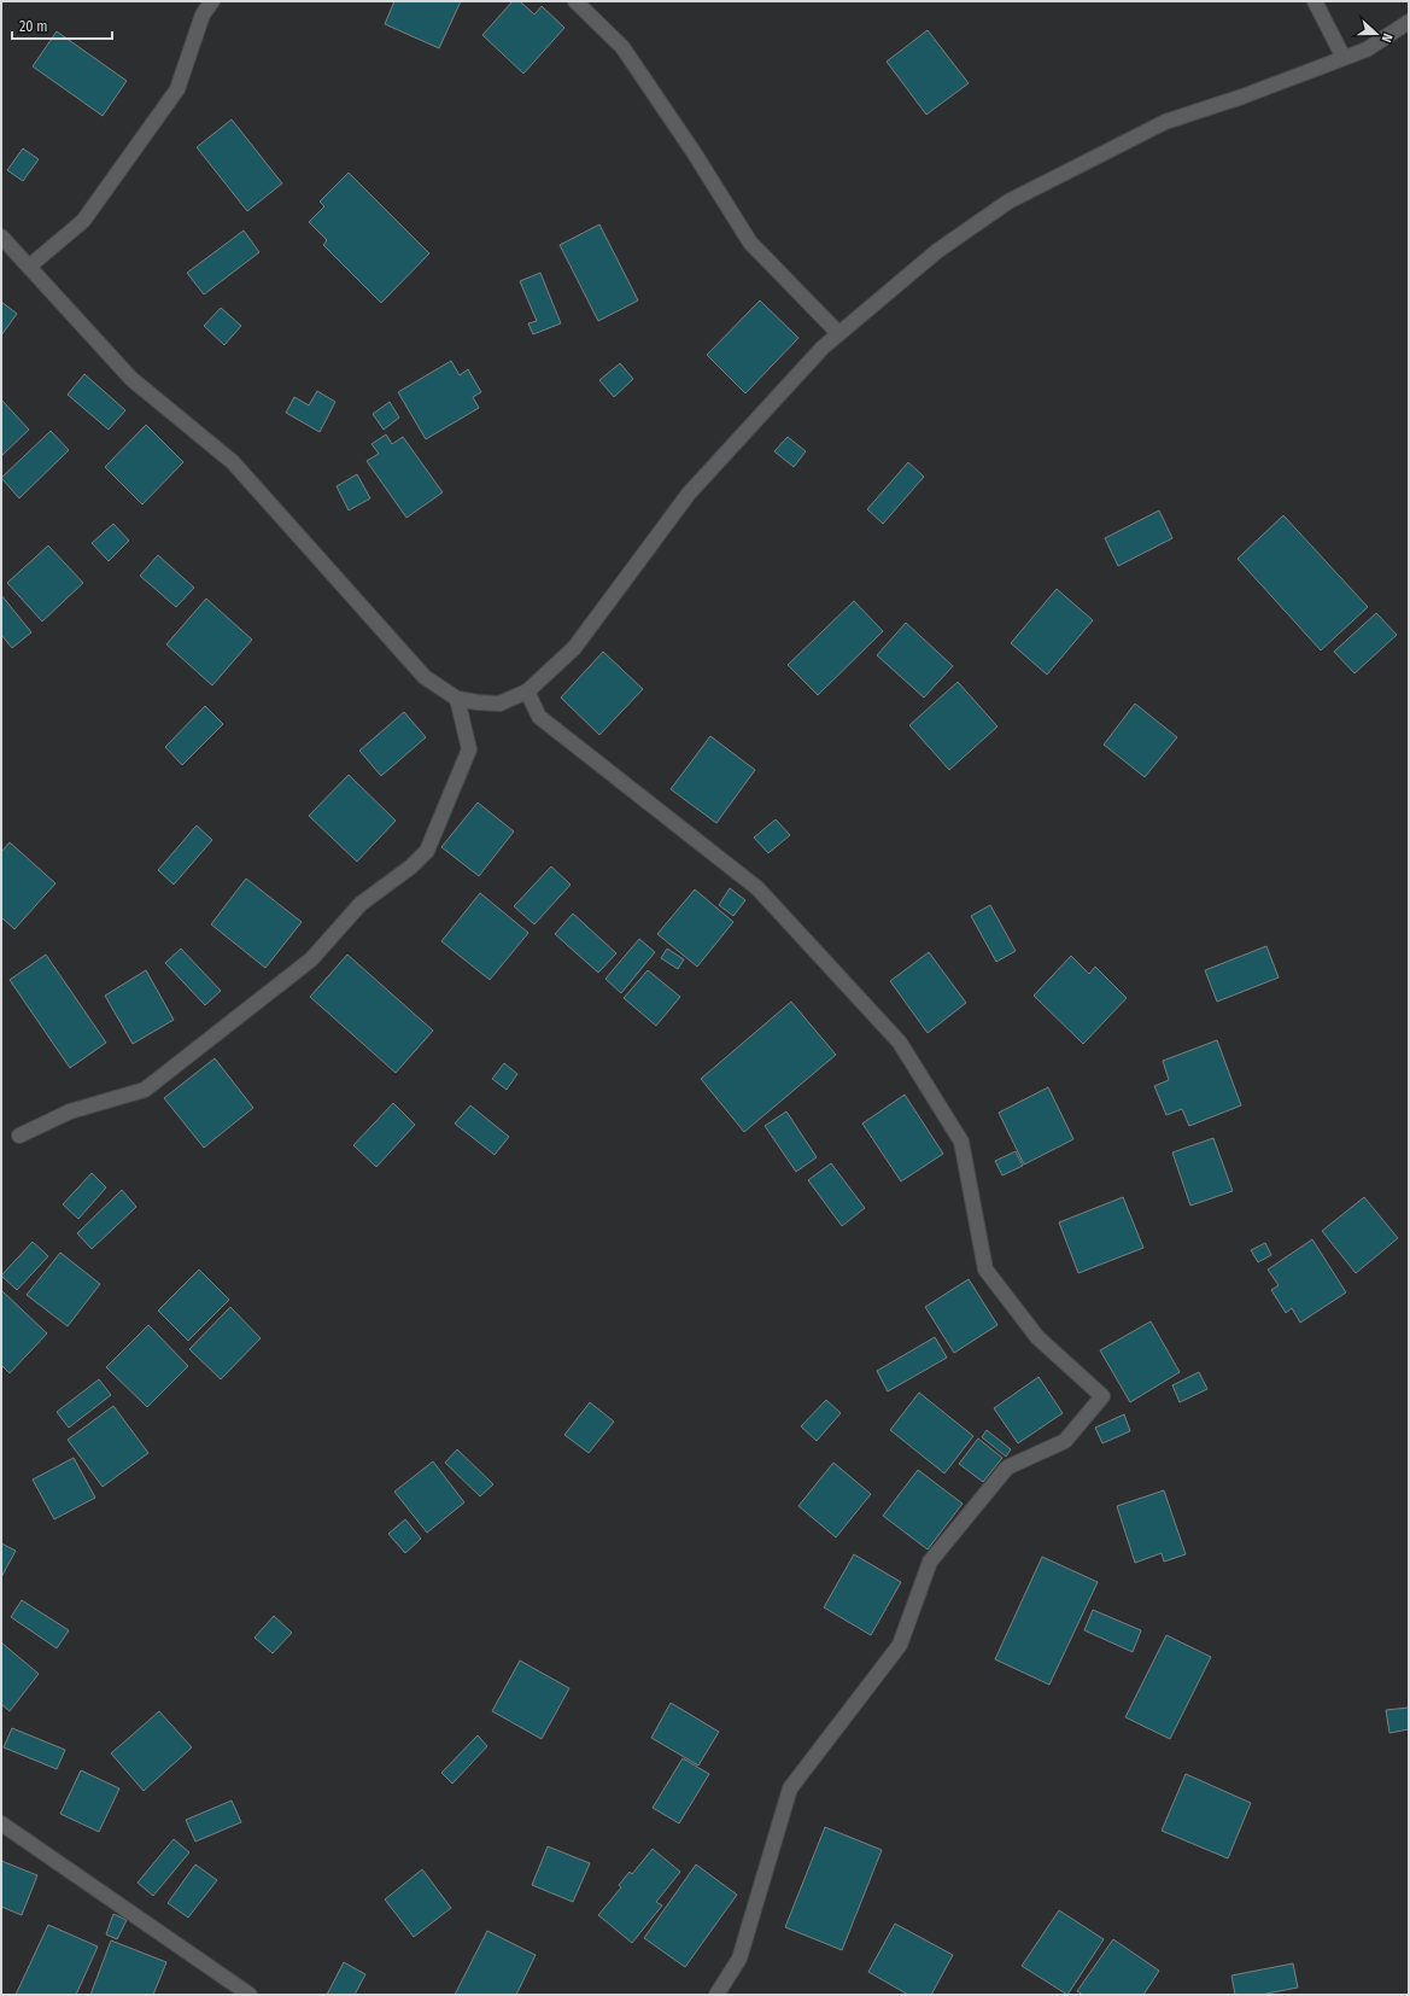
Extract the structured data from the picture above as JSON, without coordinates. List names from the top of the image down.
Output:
{
  "scale_bar": "20 m",
  "north": "right"
}
